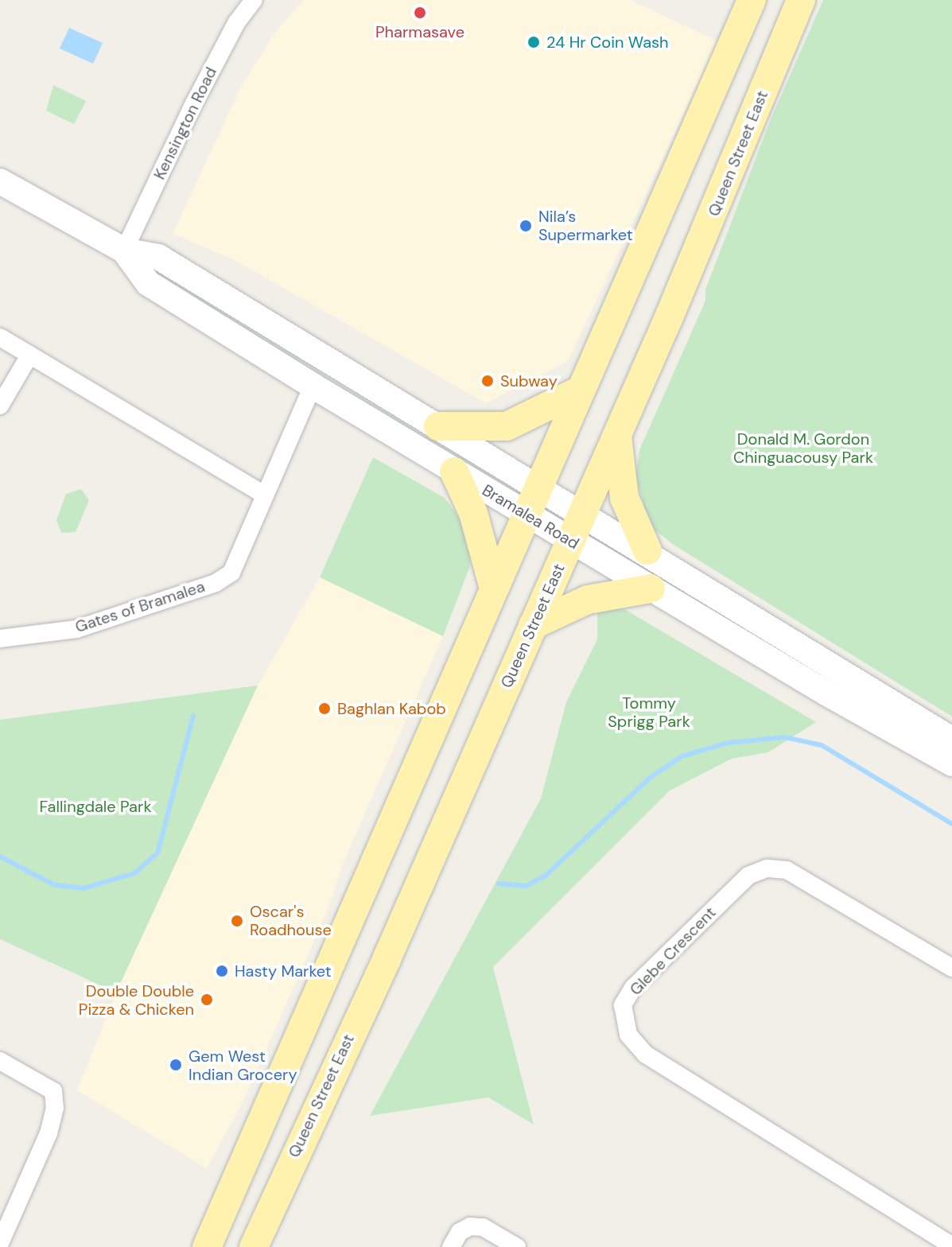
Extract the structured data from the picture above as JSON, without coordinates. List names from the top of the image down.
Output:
{
  "streets": {
    "main road": ["Queen Street East", "Bramalea Road"],
    "street": ["Kensington Road", "Gates of Bramalea", "Glebe Crescent"]
  },
  "crossings": [
    ["Kensington Road", "Bramalea Road"],
    ["Queen Street East", "Bramalea Road"],
    ["Bramalea Road", "Gates of Bramalea"]
  ],
  "parks": ["Donald M. Gordon Chinguacousy Park", "Tommy Sprigg Park", "Fallingdale Park"],
  "places": [
    "Pharmasave",
    "24 Hr Coin Wash",
    "Nila’s Supermarket",
    "Subway",
    "Baghlan Kabob",
    "Oscar's Roadhouse",
    "Hasty Market",
    "Double Double Pizza & Chicken",
    "Gem West Indian Grocery"
  ]
}
